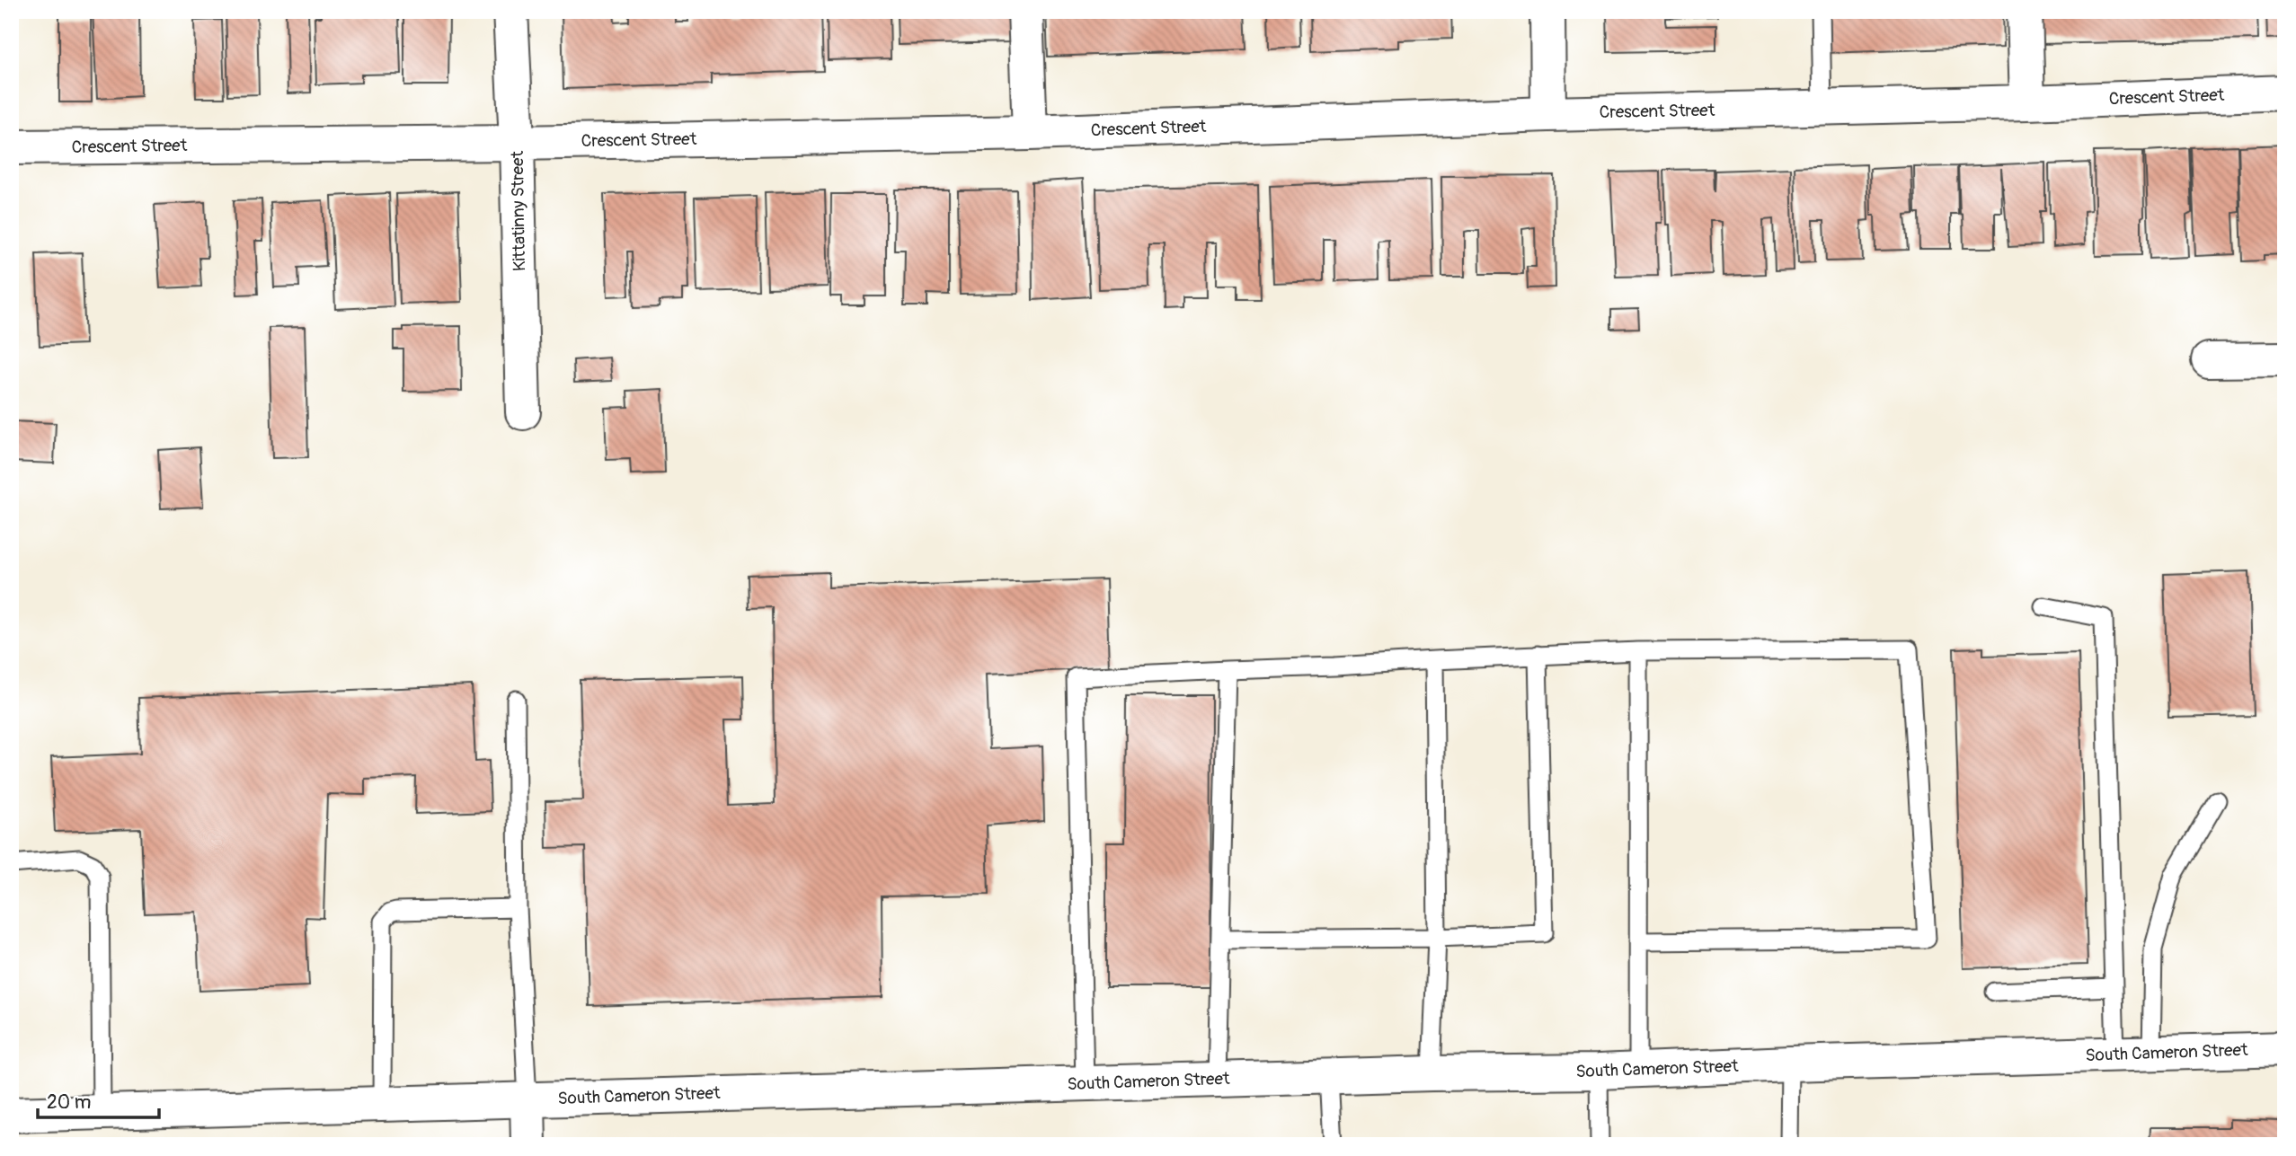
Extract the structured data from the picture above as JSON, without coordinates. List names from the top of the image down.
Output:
{
  "streets": {
    "main road": ["Crescent Street", "Kittatinny Street", "South Cameron Street"]
  },
  "crossings": [
    ["Crescent Street", "Kittatinny Street"]
  ],
  "scale_bar": "20 m"
}
